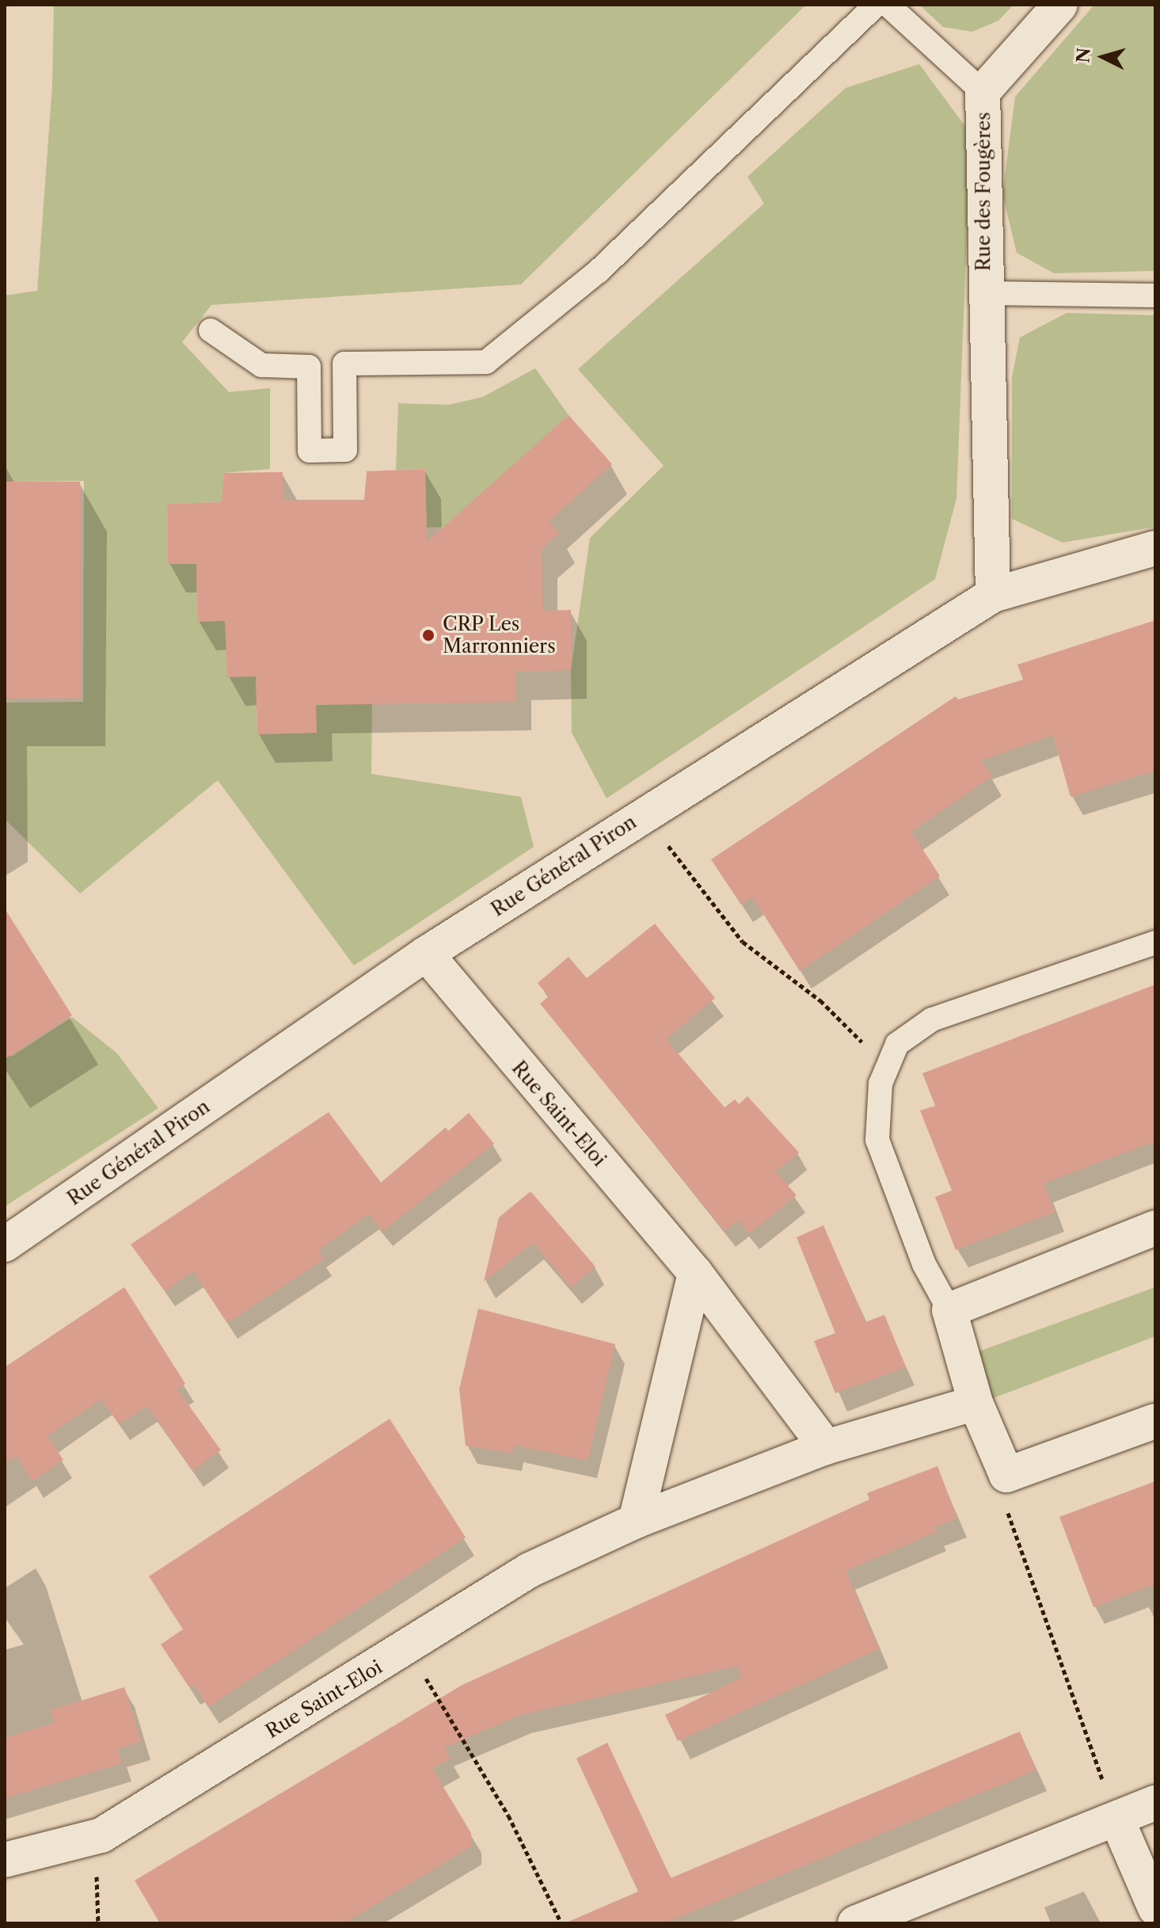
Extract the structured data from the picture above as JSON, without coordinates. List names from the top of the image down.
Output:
{
  "streets": {
    "street": ["Rue des Fougères", "Rue Général Piron", "Rue Saint-Eloi"]
  },
  "crossings": [
    ["Rue des Fougères", "Rue Général Piron"],
    ["Rue Général Piron", "Rue Saint-Eloi"]
  ],
  "places": ["CRP Les Marronniers"],
  "north": "left"
}
